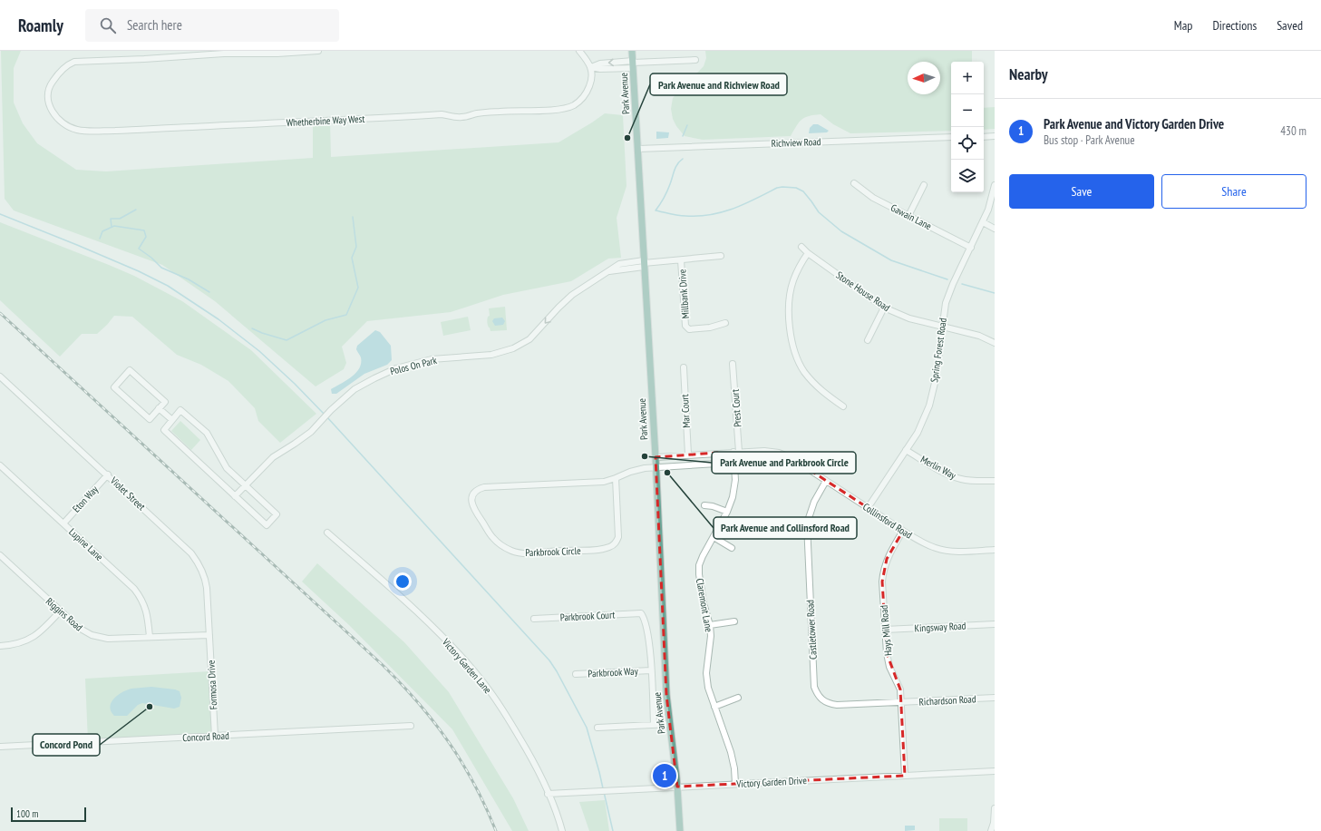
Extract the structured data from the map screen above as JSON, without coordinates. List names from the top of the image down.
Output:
{
  "streets": {
    "main road": ["Park Avenue"],
    "street": [
      "Whetherbine Way West",
      "Richview Road",
      "Gawain Lane",
      "Stone House Road",
      "Millbank Drive",
      "Spring Forest Road",
      "Polos On Park",
      "Prest Court",
      "Mar Court",
      "Merlin Way",
      "Violet Street",
      "Eton Way",
      "Collinsford Road",
      "Lupine Lane",
      "Parkbrook Circle",
      "Claremont Lane",
      "Riggins Road",
      "Parkbrook Court",
      "Kingsway Road",
      "Castletower Road",
      "Hays Mill Road",
      "Victory Garden Lane",
      "Parkbrook Way",
      "Formosa Drive",
      "Richardson Road",
      "Concord Road",
      "Victory Garden Drive"
    ]
  },
  "crossings": [
    ["Park Avenue", "Richview Road"],
    ["Park Avenue", "Polos On Park"],
    ["Park Avenue", "Collinsford Road"],
    ["Park Avenue", "Parkbrook Circle"],
    ["Park Avenue", "Victory Garden Drive"],
    ["Gawain Lane", "Spring Forest Road"],
    ["Stone House Road", "Spring Forest Road"],
    ["Millbank Drive", "Polos On Park"],
    ["Spring Forest Road", "Merlin Way"],
    ["Spring Forest Road", "Collinsford Road"],
    ["Prest Court", "Collinsford Road"],
    ["Prest Court", "Claremont Lane"],
    ["Mar Court", "Collinsford Road"],
    ["Violet Street", "Eton Way"],
    ["Violet Street", "Riggins Road"],
    ["Violet Street", "Formosa Drive"],
    ["Eton Way", "Lupine Lane"],
    ["Collinsford Road", "Claremont Lane"],
    ["Collinsford Road", "Castletower Road"],
    ["Collinsford Road", "Hays Mill Road"],
    ["Lupine Lane", "Riggins Road"],
    ["Claremont Lane", "Victory Garden Drive"],
    ["Riggins Road", "Formosa Drive"],
    ["Parkbrook Court", "Parkbrook Way"],
    ["Kingsway Road", "Hays Mill Road"],
    ["Castletower Road", "Hays Mill Road"],
    ["Castletower Road", "Richardson Road"],
    ["Hays Mill Road", "Richardson Road"],
    ["Hays Mill Road", "Victory Garden Drive"],
    ["Victory Garden Lane", "Victory Garden Drive"],
    ["Formosa Drive", "Concord Road"]
  ],
  "one_way": ["Polos On Park"],
  "places": [
    "Park Avenue and Richview Road",
    "Park Avenue and Parkbrook Circle",
    "Park Avenue and Collinsford Road",
    "Concord Pond"
  ],
  "scale_bar": "100 m",
  "north": "left",
  "page": {
    "header": "Roamly",
    "search": "Search here",
    "nav": ["Map", "Directions", "Saved"],
    "heading": "Nearby",
    "map_buttons": ["+", "−"],
    "list": [
      {
        "mark": "1",
        "name": "Park Avenue and Victory Garden Drive",
        "note": "Bus stop · Park Avenue",
        "value": "430 m"
      }
    ],
    "buttons": ["Save", "Share"],
    "pins": "1",
    "scale": "100 m"
  }
}
